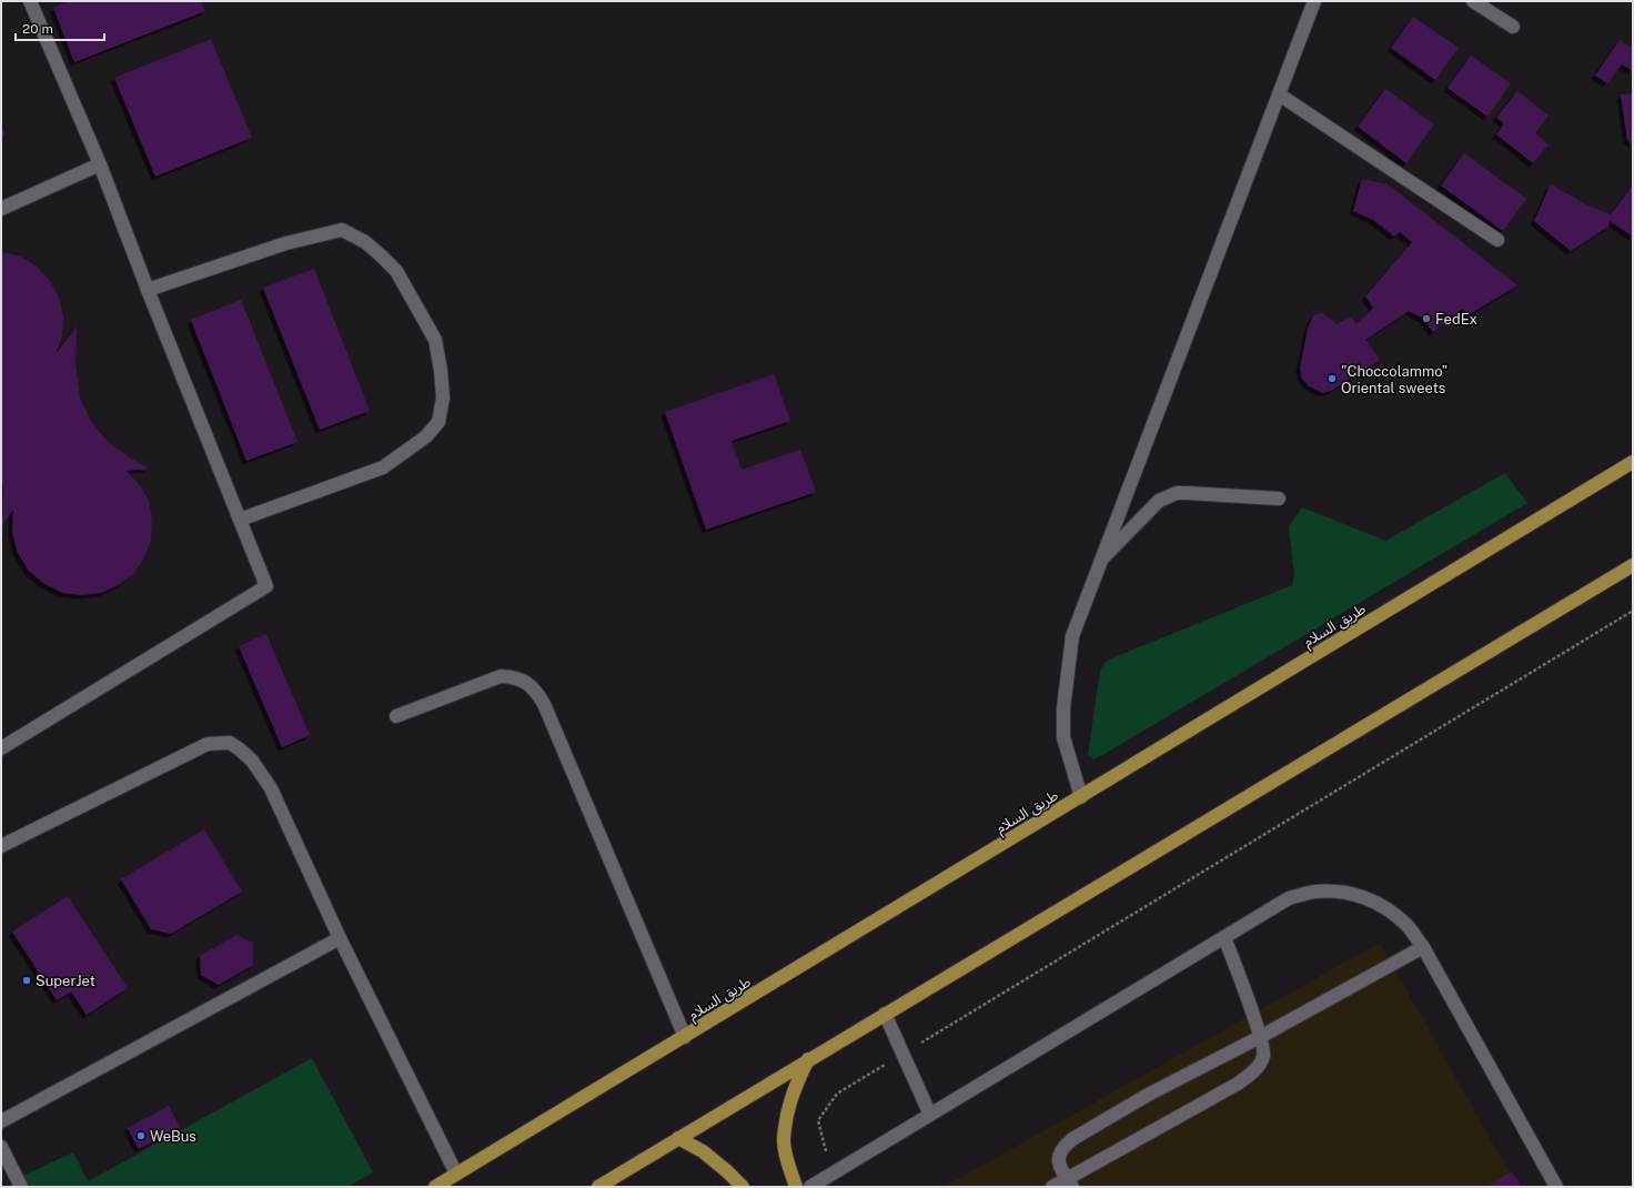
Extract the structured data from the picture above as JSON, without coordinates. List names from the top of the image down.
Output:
{
  "streets": {
    "main road": ["طريق السلام"]
  },
  "places": [
    "FedEx",
    "\"Choccolammo\" Oriental sweets",
    "SuperJet",
    "WeBus"
  ],
  "scale_bar": "20 m"
}
